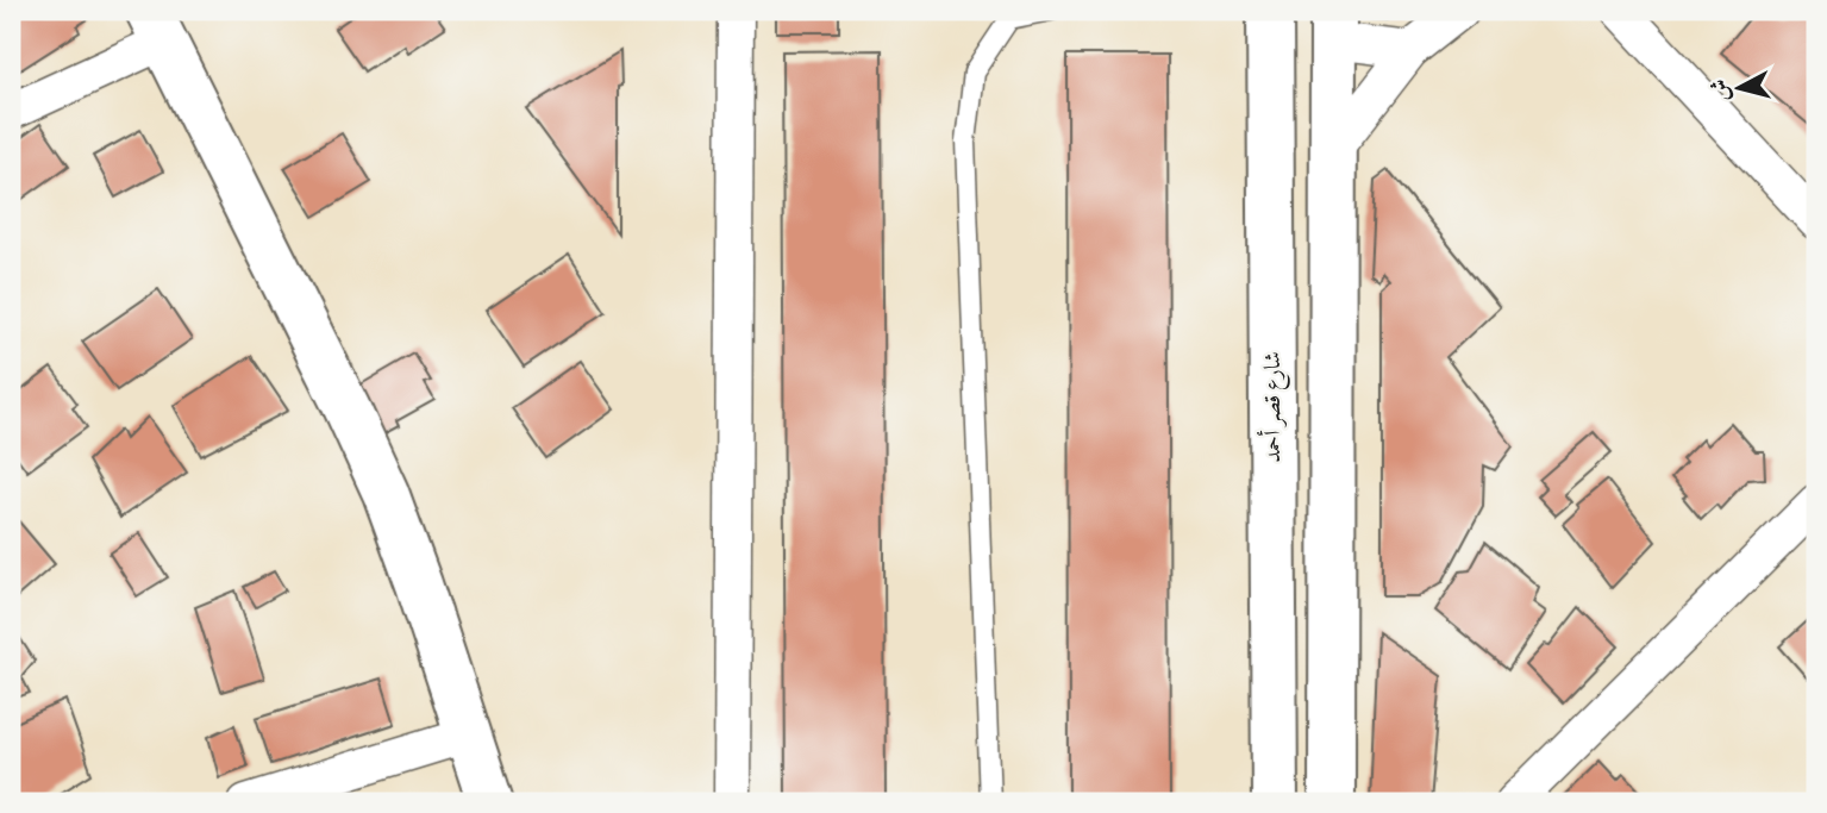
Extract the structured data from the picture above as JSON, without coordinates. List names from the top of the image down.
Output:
{
  "streets": {
    "main road": ["شارع قصر أحمد"]
  },
  "north": "left"
}
